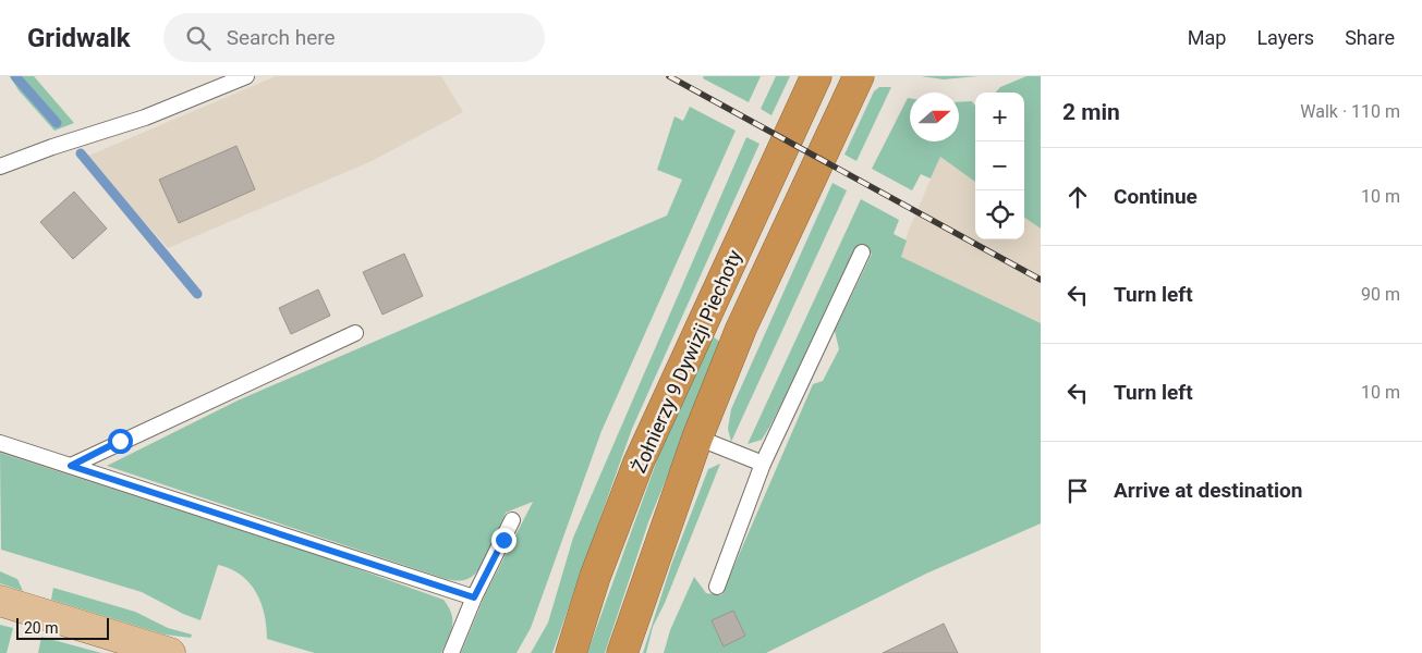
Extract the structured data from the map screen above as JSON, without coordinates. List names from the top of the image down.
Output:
{
  "streets": {
    "highway": ["Żołnierzy 9 Dywizji Piechoty"]
  },
  "scale_bar": "20 m",
  "north": "right",
  "page": {
    "header": "Gridwalk",
    "search": "Search here",
    "nav": ["Map", "Layers", "Share"],
    "heading": ["2 min", "Walk · 110 m"],
    "map_buttons": ["+", "−"],
    "list": [
      ["Continue", "10 m"],
      ["Turn left", "90 m"],
      ["Turn left", "10 m"],
      "Arrive at destination"
    ],
    "scale": "20 m"
  }
}
